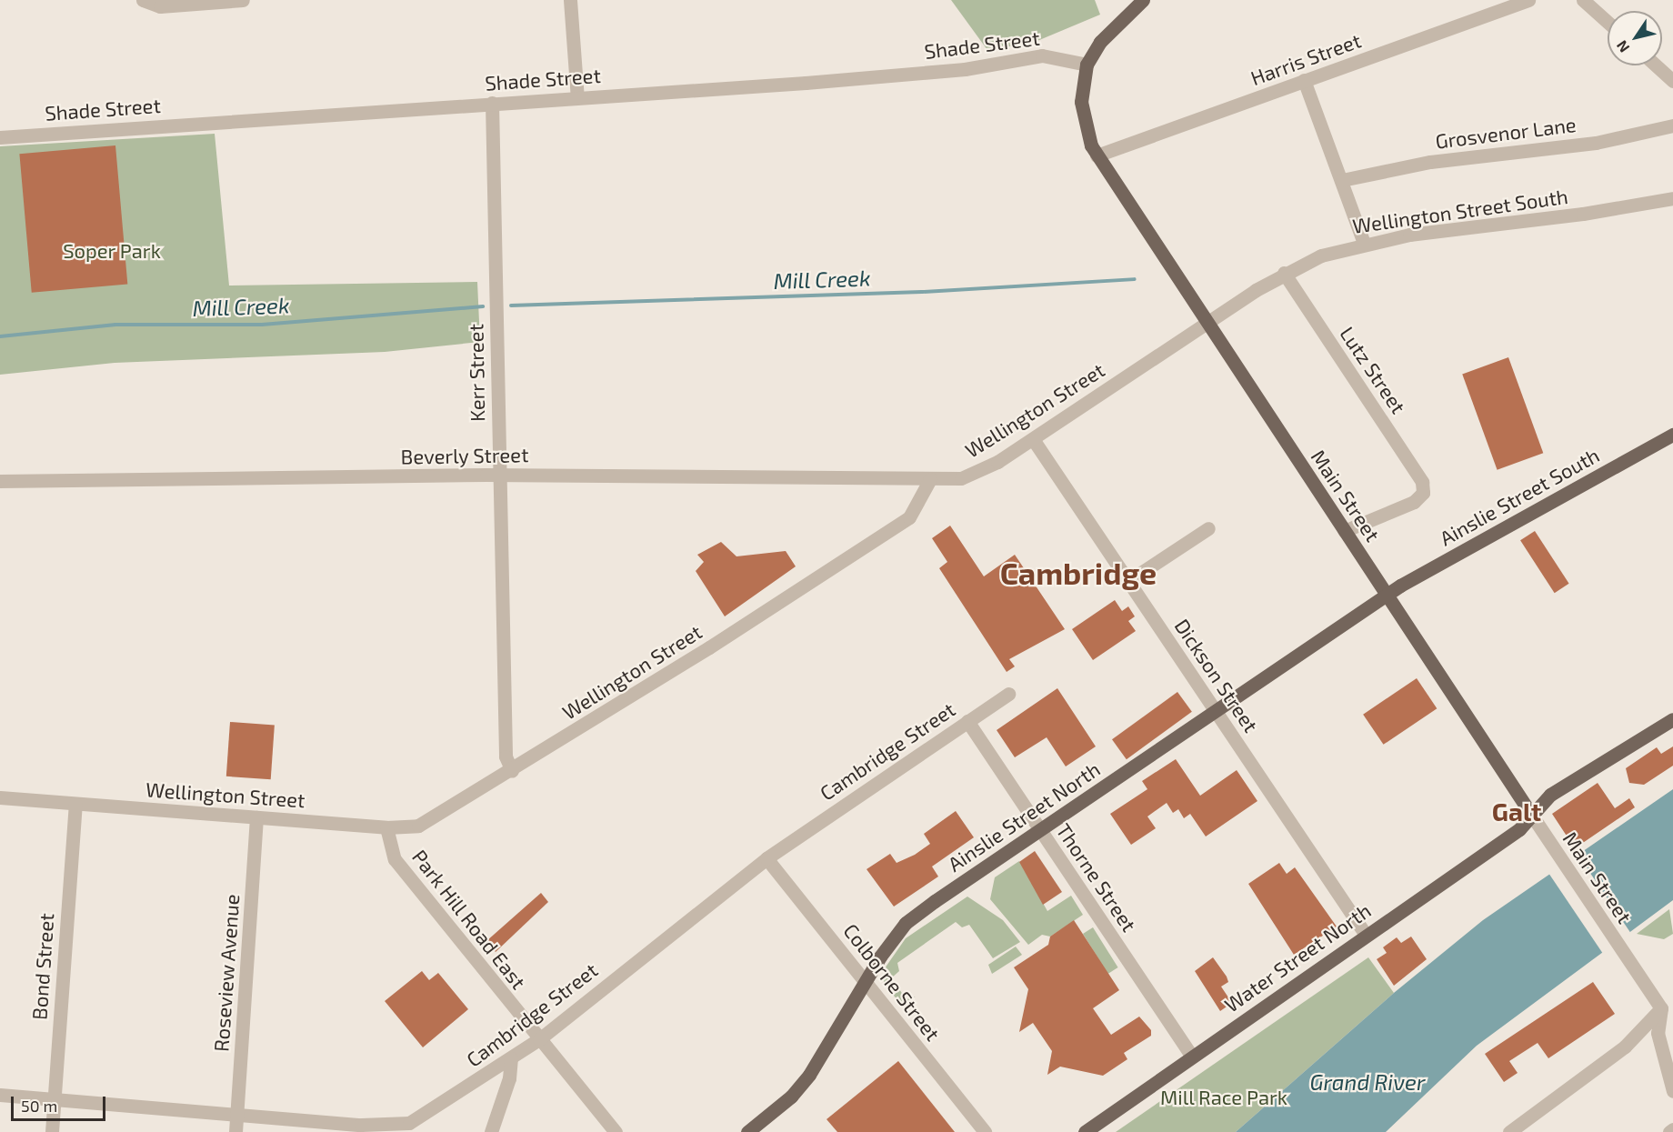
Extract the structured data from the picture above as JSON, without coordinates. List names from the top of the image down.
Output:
{
  "streets": {
    "main road": [
      "Main Street",
      "Ainslie Street South",
      "Ainslie Street North",
      "Water Street North"
    ],
    "street": [
      "Shade Street",
      "Harris Street",
      "Grosvenor Lane",
      "Wellington Street South",
      "Lutz Street",
      "Kerr Street",
      "Wellington Street",
      "Beverly Street",
      "Dickson Street",
      "Cambridge Street",
      "Thorne Street",
      "Park Hill Road East",
      "Bond Street",
      "Roseview Avenue",
      "Colborne Street"
    ]
  },
  "crossings": [
    ["Shade Street", "Kerr Street"],
    ["Shade Street", "Main Street"],
    ["Harris Street", "Main Street"],
    ["Wellington Street South", "Lutz Street"],
    ["Wellington Street South", "Wellington Street"],
    ["Wellington Street South", "Main Street"],
    ["Lutz Street", "Main Street"],
    ["Kerr Street", "Wellington Street"],
    ["Kerr Street", "Beverly Street"],
    ["Wellington Street", "Beverly Street"],
    ["Wellington Street", "Main Street"],
    ["Wellington Street", "Dickson Street"],
    ["Wellington Street", "Park Hill Road East"],
    ["Wellington Street", "Bond Street"],
    ["Wellington Street", "Roseview Avenue"],
    ["Main Street", "Ainslie Street South"],
    ["Main Street", "Ainslie Street North"],
    ["Main Street", "Water Street North"],
    ["Ainslie Street South", "Ainslie Street North"],
    ["Dickson Street", "Ainslie Street North"],
    ["Dickson Street", "Water Street North"],
    ["Cambridge Street", "Thorne Street"],
    ["Cambridge Street", "Park Hill Road East"],
    ["Cambridge Street", "Bond Street"],
    ["Cambridge Street", "Roseview Avenue"],
    ["Cambridge Street", "Colborne Street"],
    ["Ainslie Street North", "Thorne Street"],
    ["Ainslie Street North", "Colborne Street"],
    ["Thorne Street", "Water Street North"]
  ],
  "districts": ["Cambridge", "Galt"],
  "water": ["Mill Creek", "Grand River"],
  "parks": ["Soper Park", "Mill Race Park"],
  "scale_bar": "50 m",
  "north": "bottom left"
}
